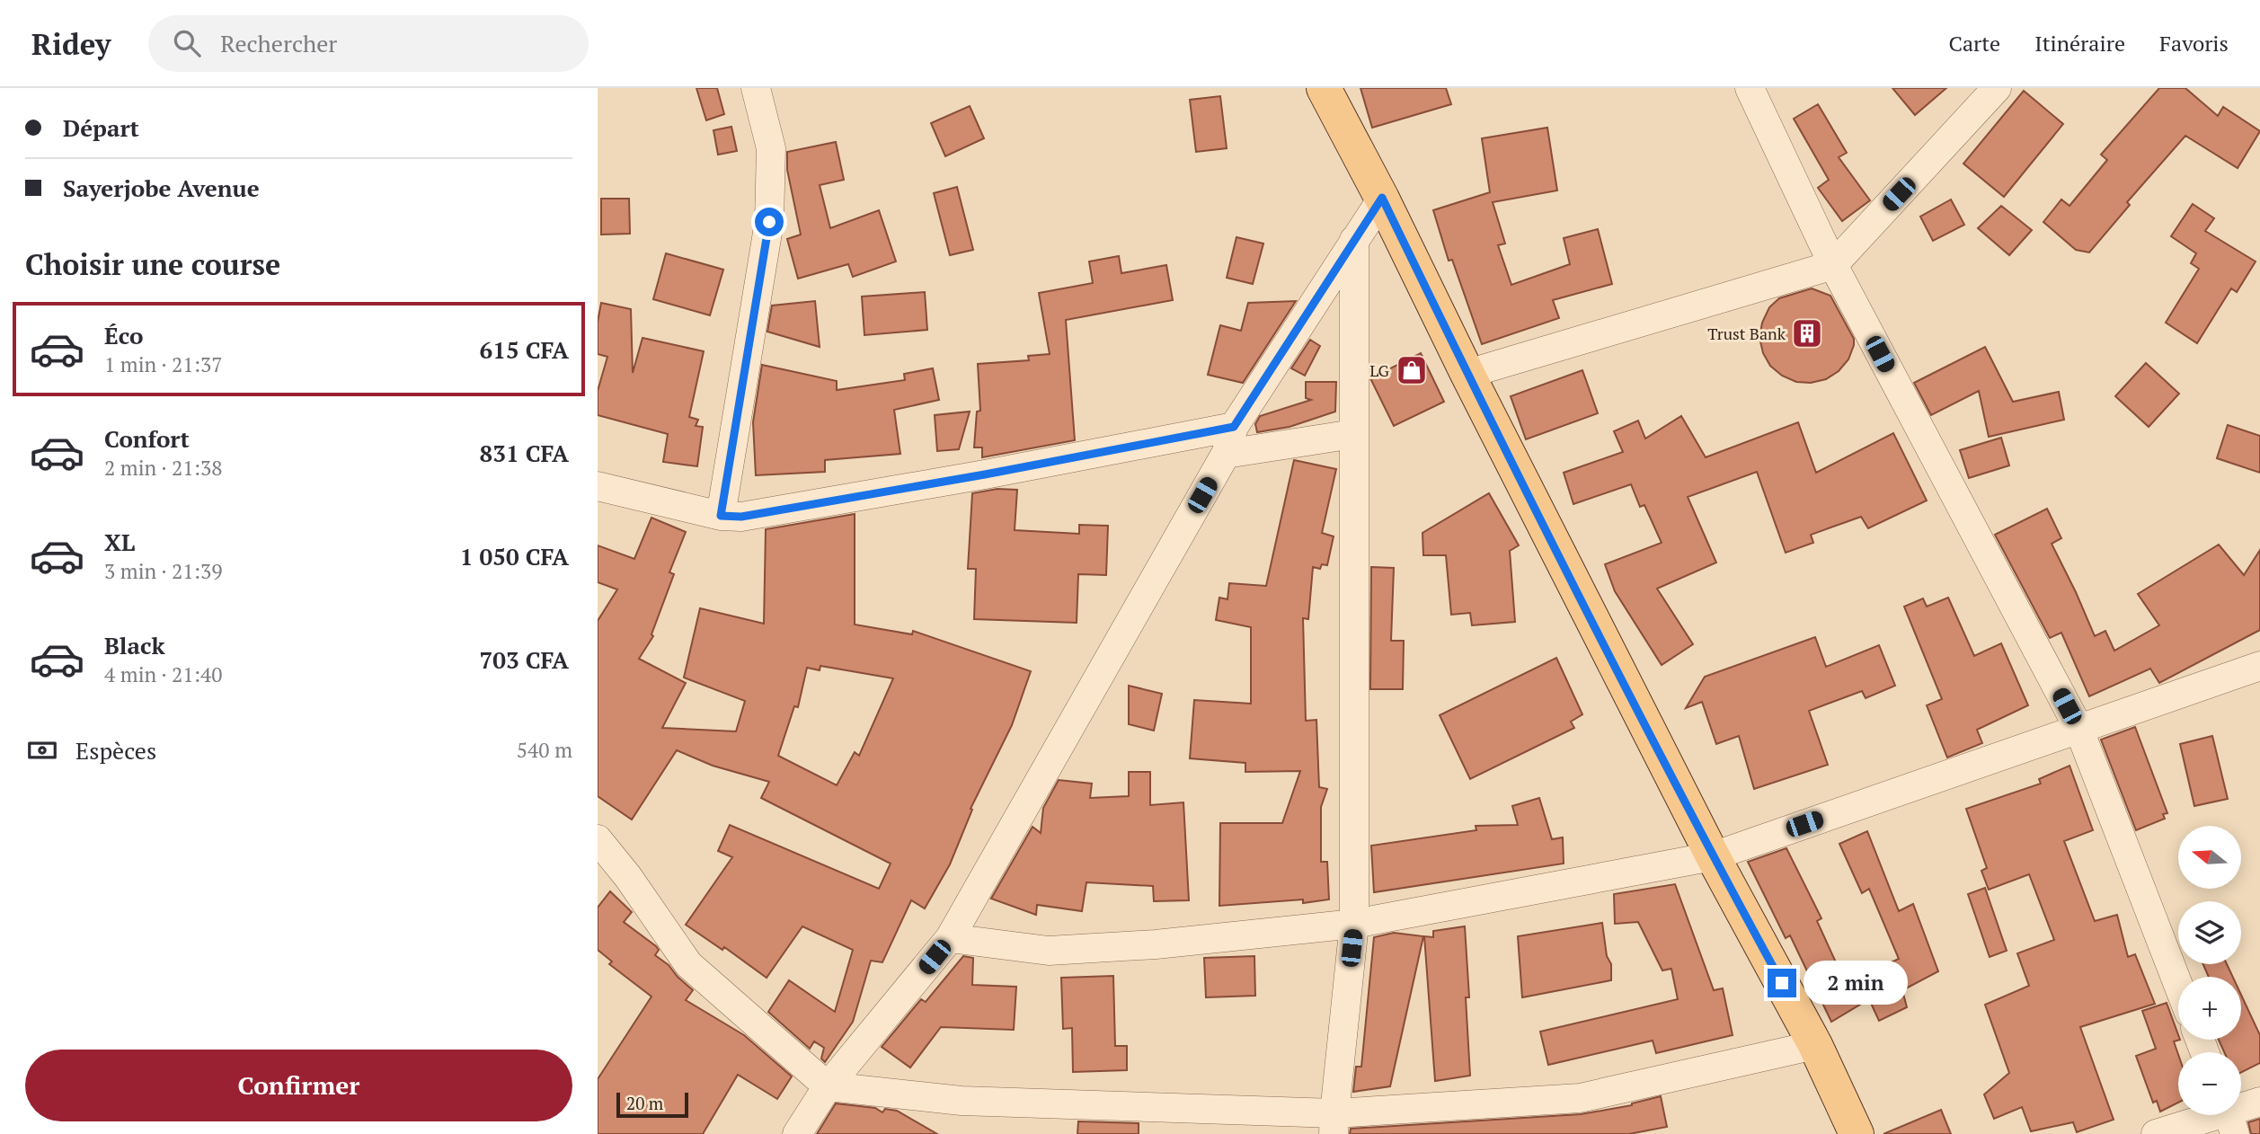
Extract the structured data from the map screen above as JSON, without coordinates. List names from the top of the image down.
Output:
{
  "places": {
    "building": ["Trust Bank"],
    "shop": ["LG"]
  },
  "scale_bar": "20 m",
  "north": "left",
  "page": {
    "header": "Ridey",
    "search": "Rechercher",
    "nav": ["Carte", "Itinéraire", "Favoris"],
    "banner": ["Départ", "Sayerjobe Avenue"],
    "heading": "Choisir une course",
    "list": [
      {
        "name": "Éco",
        "note": "1 min · 21:37",
        "value": "615 CFA"
      },
      {
        "name": "Confort",
        "note": "2 min · 21:38",
        "value": "831 CFA"
      },
      {
        "name": "XL",
        "note": "3 min · 21:39",
        "value": "1 050 CFA"
      },
      {
        "name": "Black",
        "note": "4 min · 21:40",
        "value": "703 CFA"
      }
    ],
    "pay": ["Espèces", "540 m"],
    "map_buttons": ["+", "−"],
    "bubble": "2 min",
    "buttons": "Confirmer",
    "scale": "20 m"
  }
}
